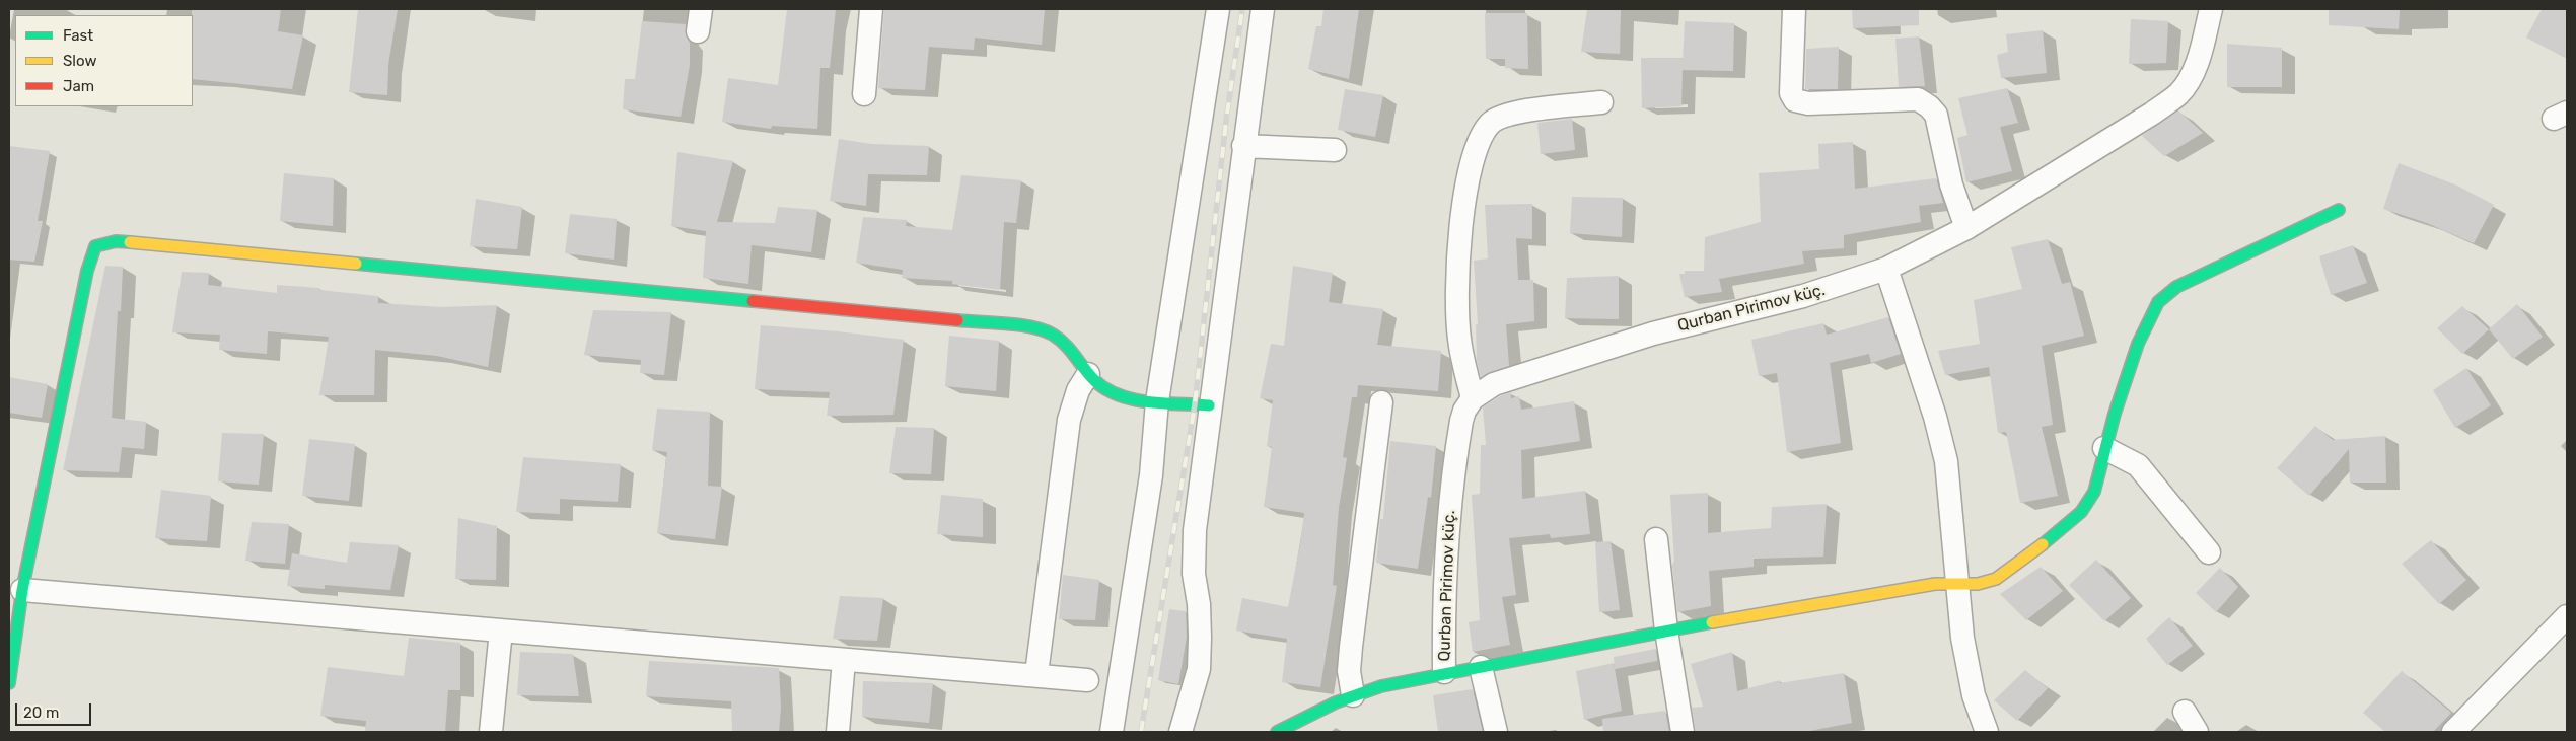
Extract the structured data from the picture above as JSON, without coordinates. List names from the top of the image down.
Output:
{
  "streets": {
    "street": ["Qurban Pirimov küç."]
  },
  "legend": ["Fast", "Slow", "Jam"],
  "scale_bar": "20 m"
}
